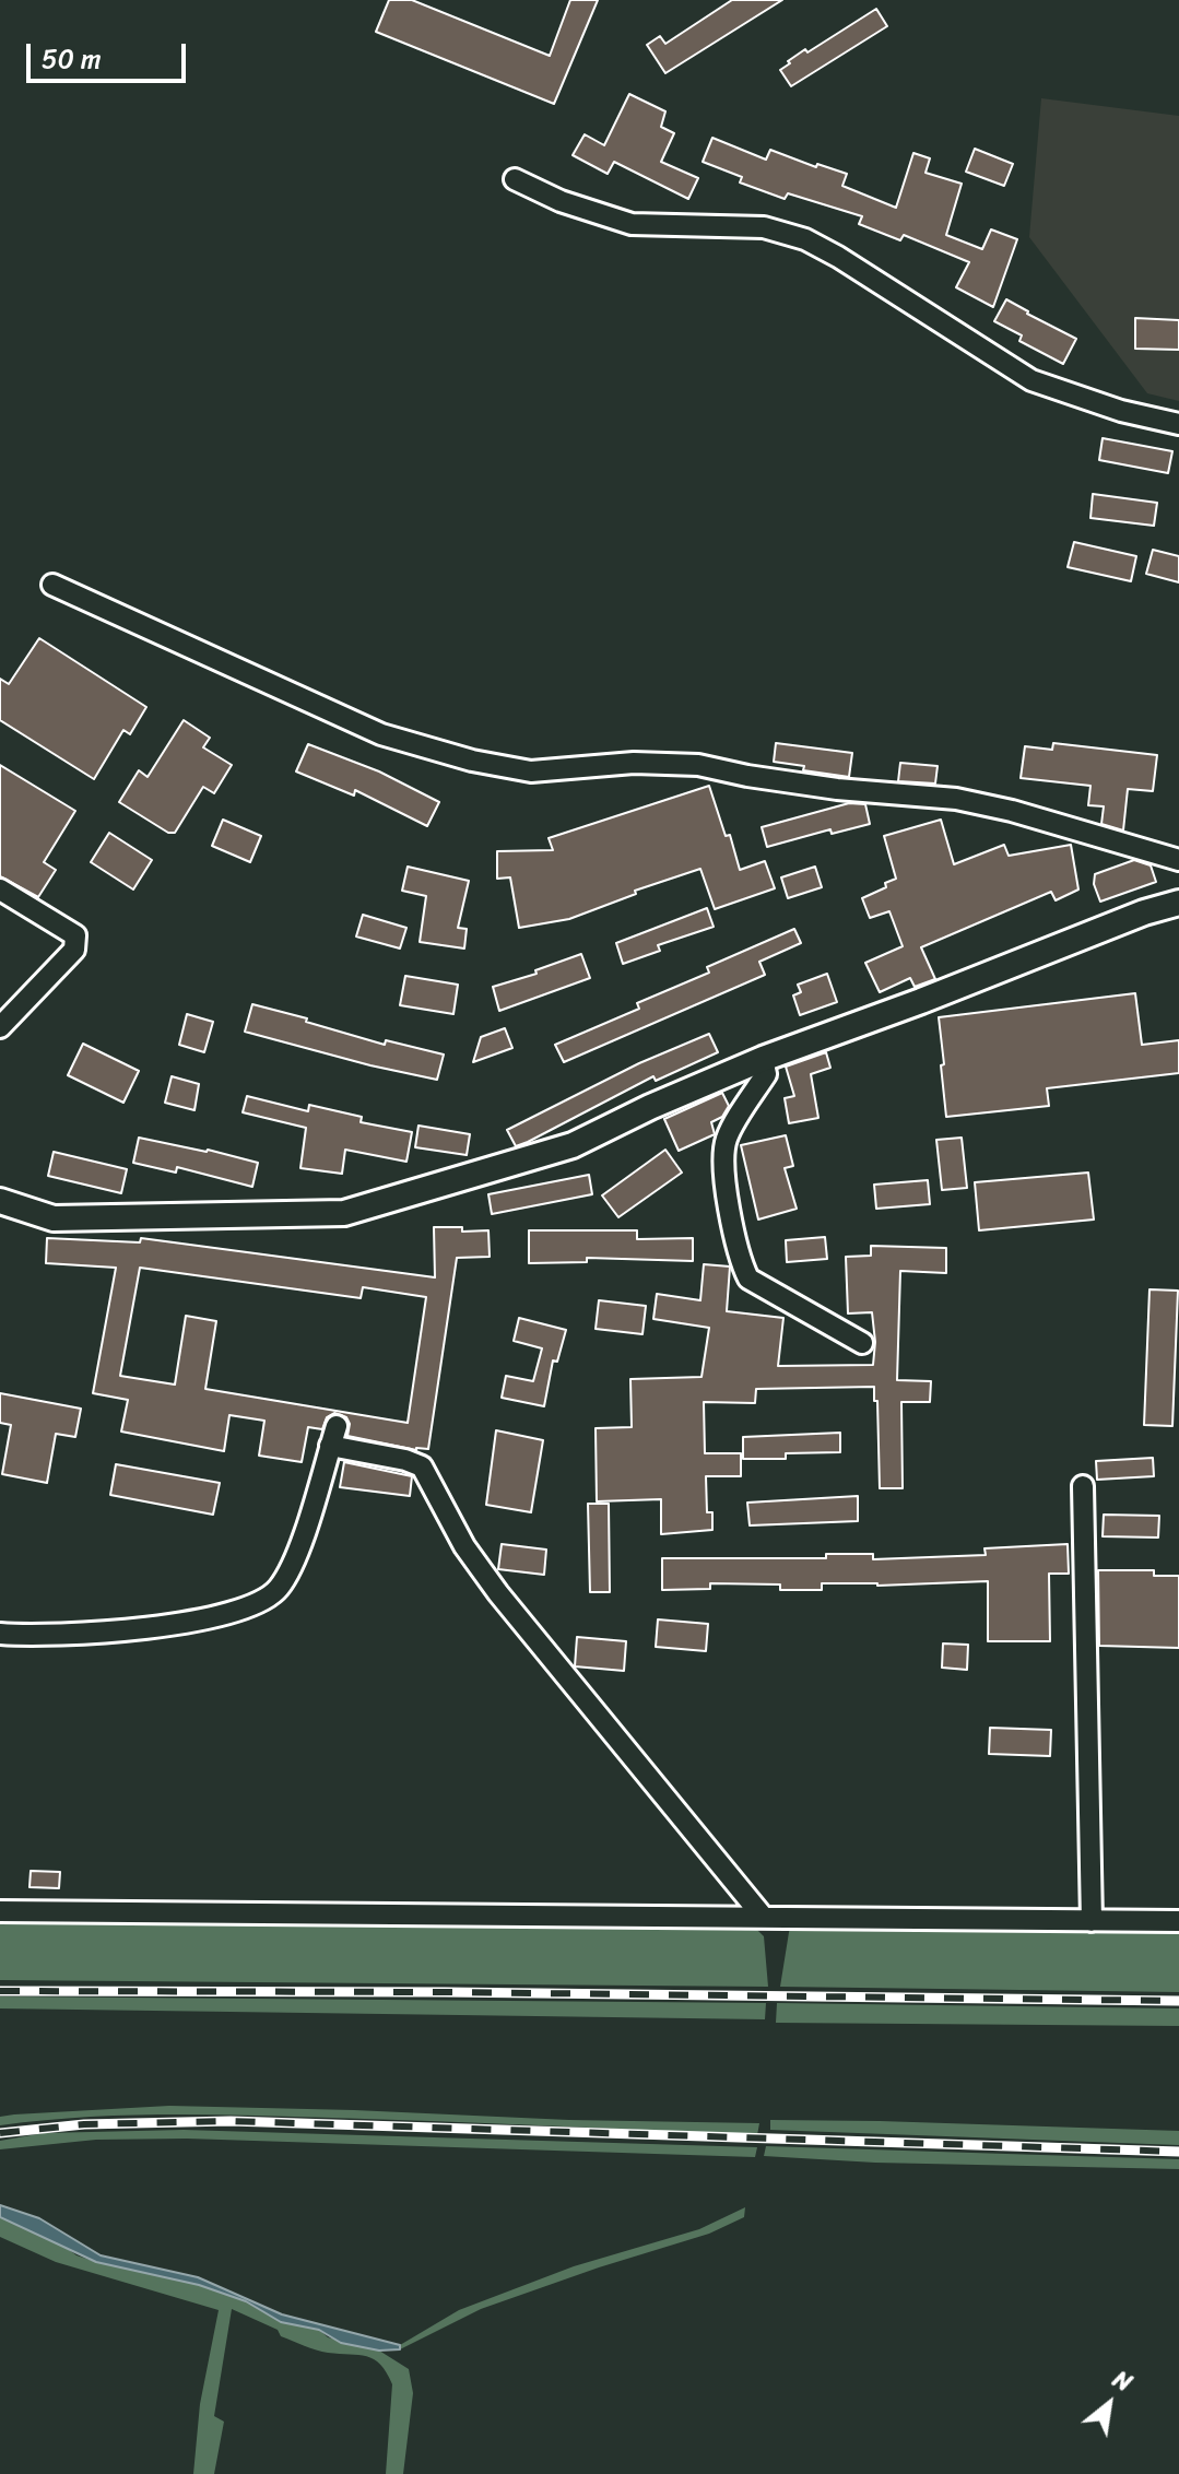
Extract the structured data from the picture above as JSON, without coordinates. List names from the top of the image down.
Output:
{
  "scale_bar": "50 m",
  "north": "top right"
}
